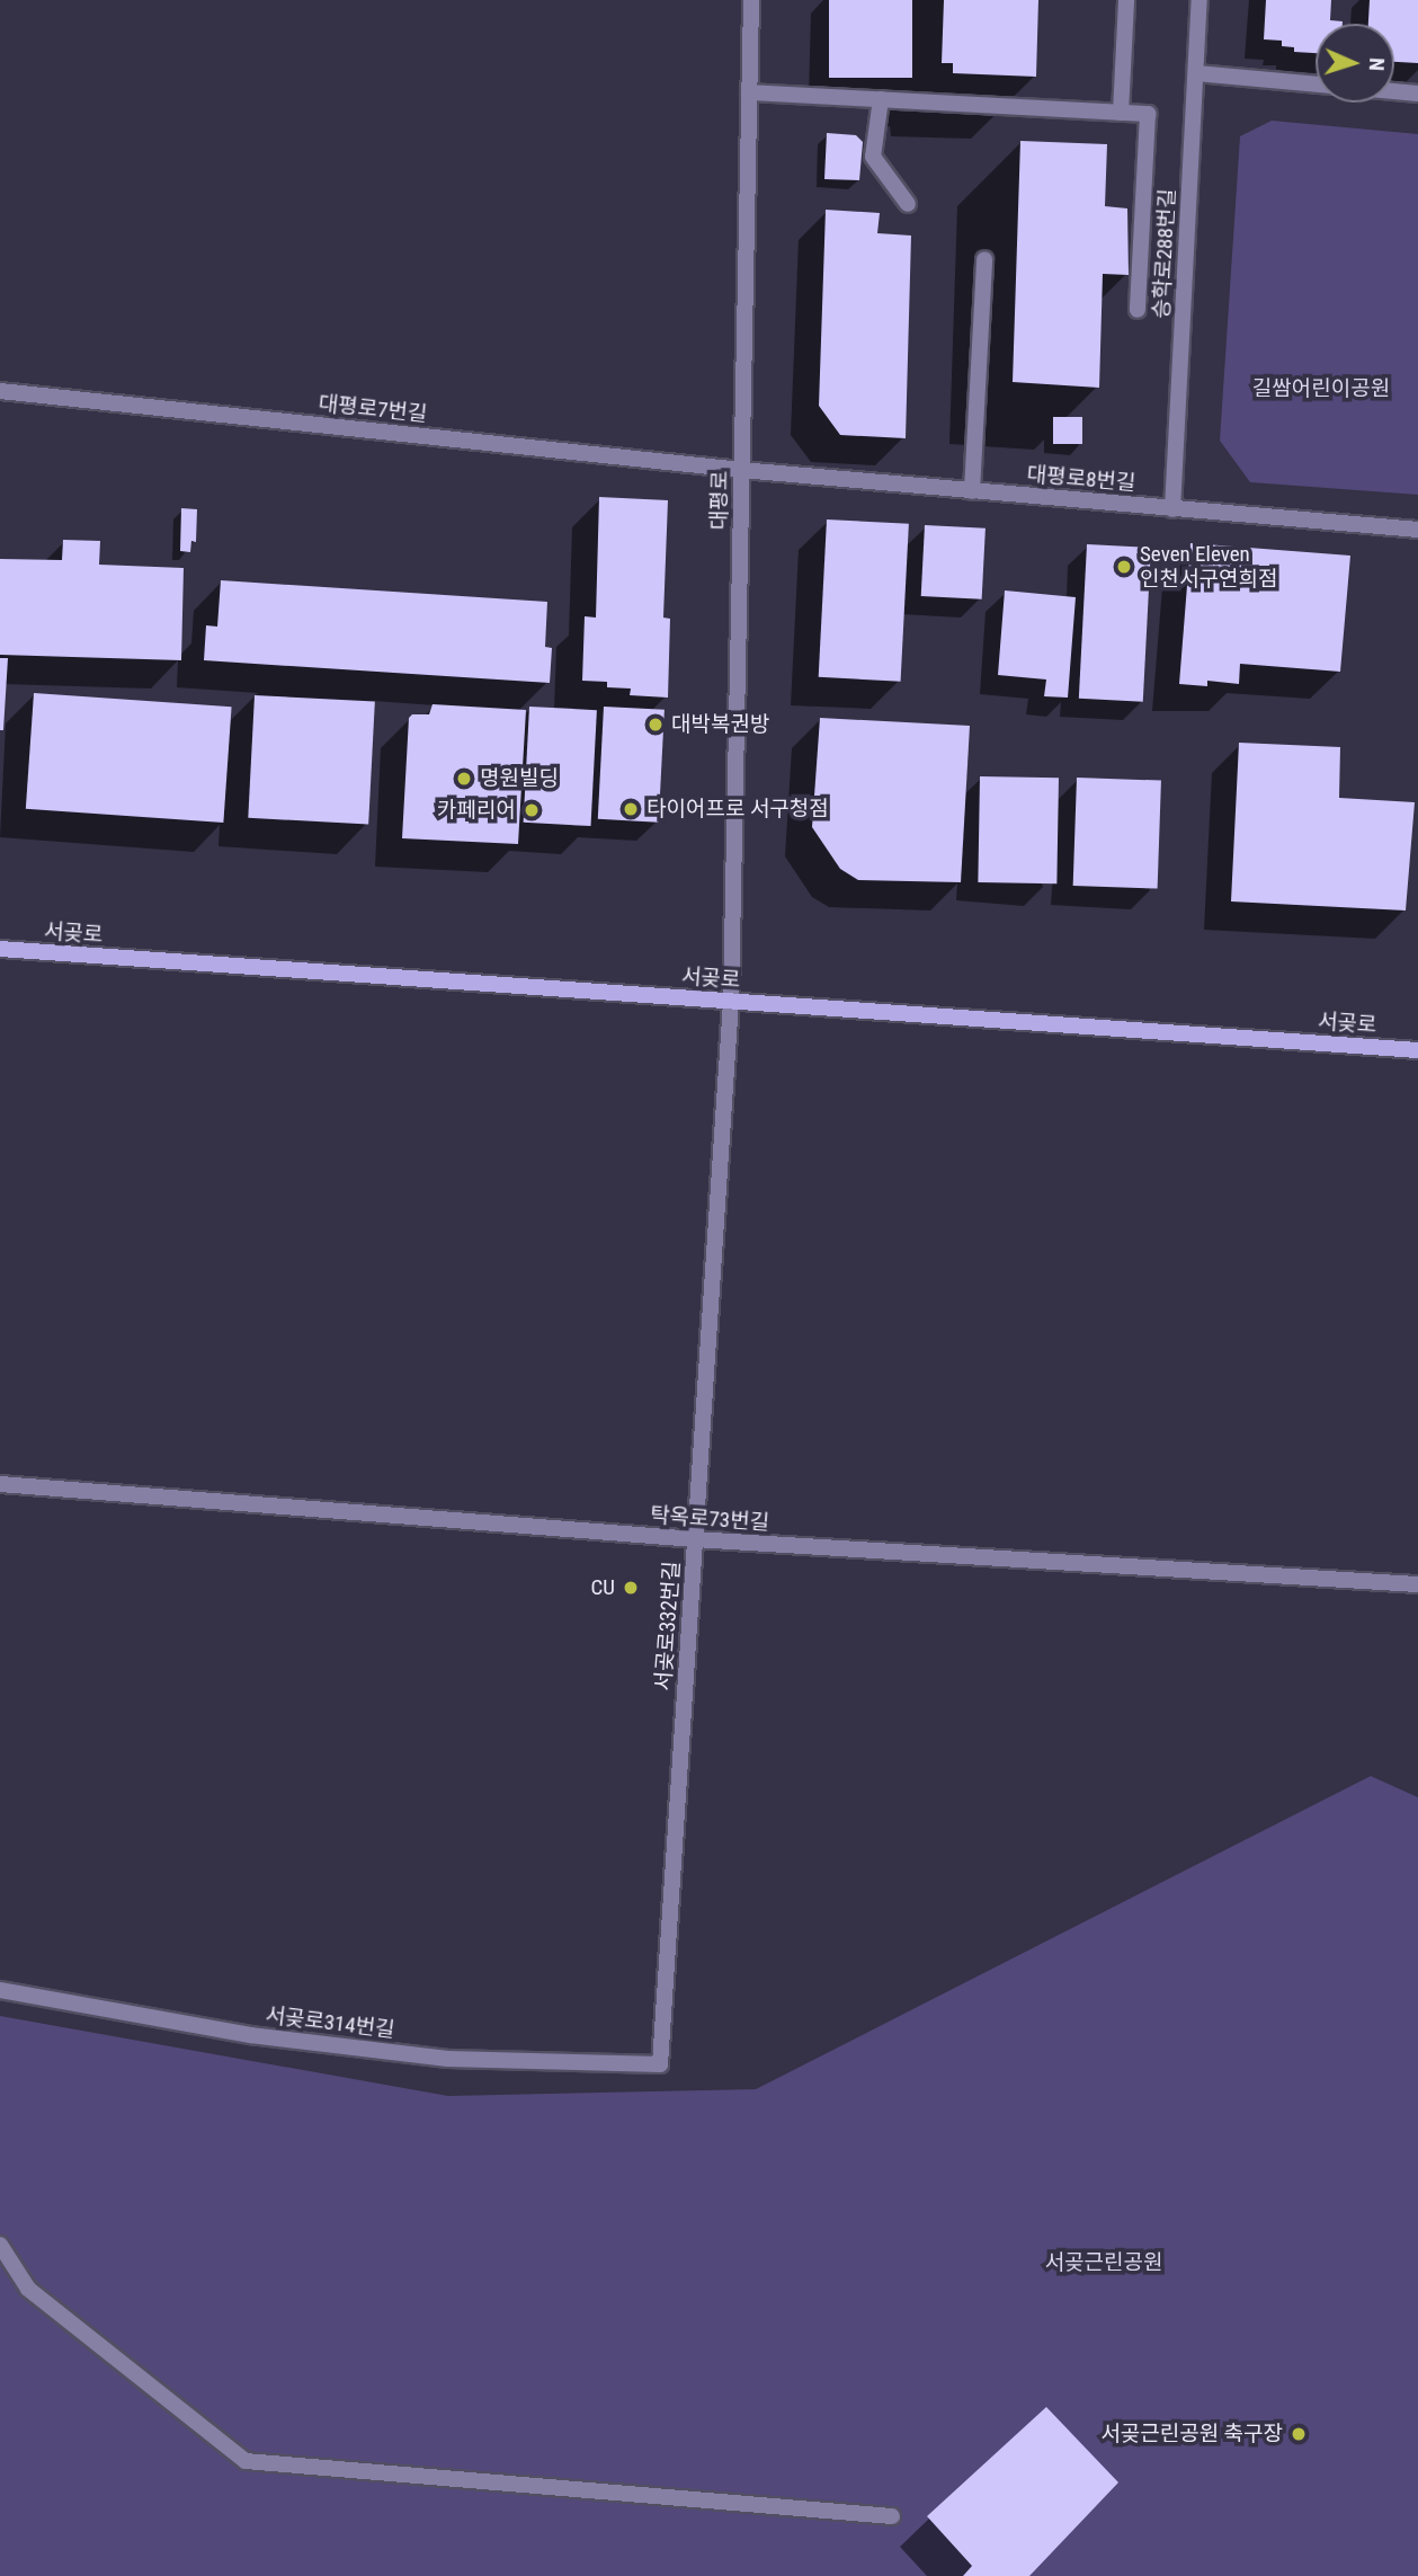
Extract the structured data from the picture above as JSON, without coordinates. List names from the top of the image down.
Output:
{
  "streets": {
    "main road": ["서곶로"],
    "street": [
      "승학로288번길",
      "대평로7번길",
      "대평로8번길",
      "대평로",
      "탁옥로73번길",
      "서곶로332번길",
      "서곶로314번길"
    ]
  },
  "crossings": [
    ["승학로288번길", "대평로8번길"],
    ["대평로7번길", "대평로8번길"],
    ["대평로7번길", "대평로"],
    ["대평로8번길", "대평로"],
    ["대평로", "서곶로"],
    ["대평로", "서곶로332번길"],
    ["서곶로", "서곶로332번길"],
    ["탁옥로73번길", "서곶로332번길"],
    ["서곶로332번길", "서곶로314번길"]
  ],
  "parks": ["길쌈어린이공원", "서곶근린공원"],
  "places": [
    "Seven Eleven 인천서구연희점",
    "대박복권방",
    "명원빌딩",
    "타이어프로 서구청점",
    "카페리어",
    "CU",
    "서곶근린공원 축구장"
  ],
  "north": "right"
}
